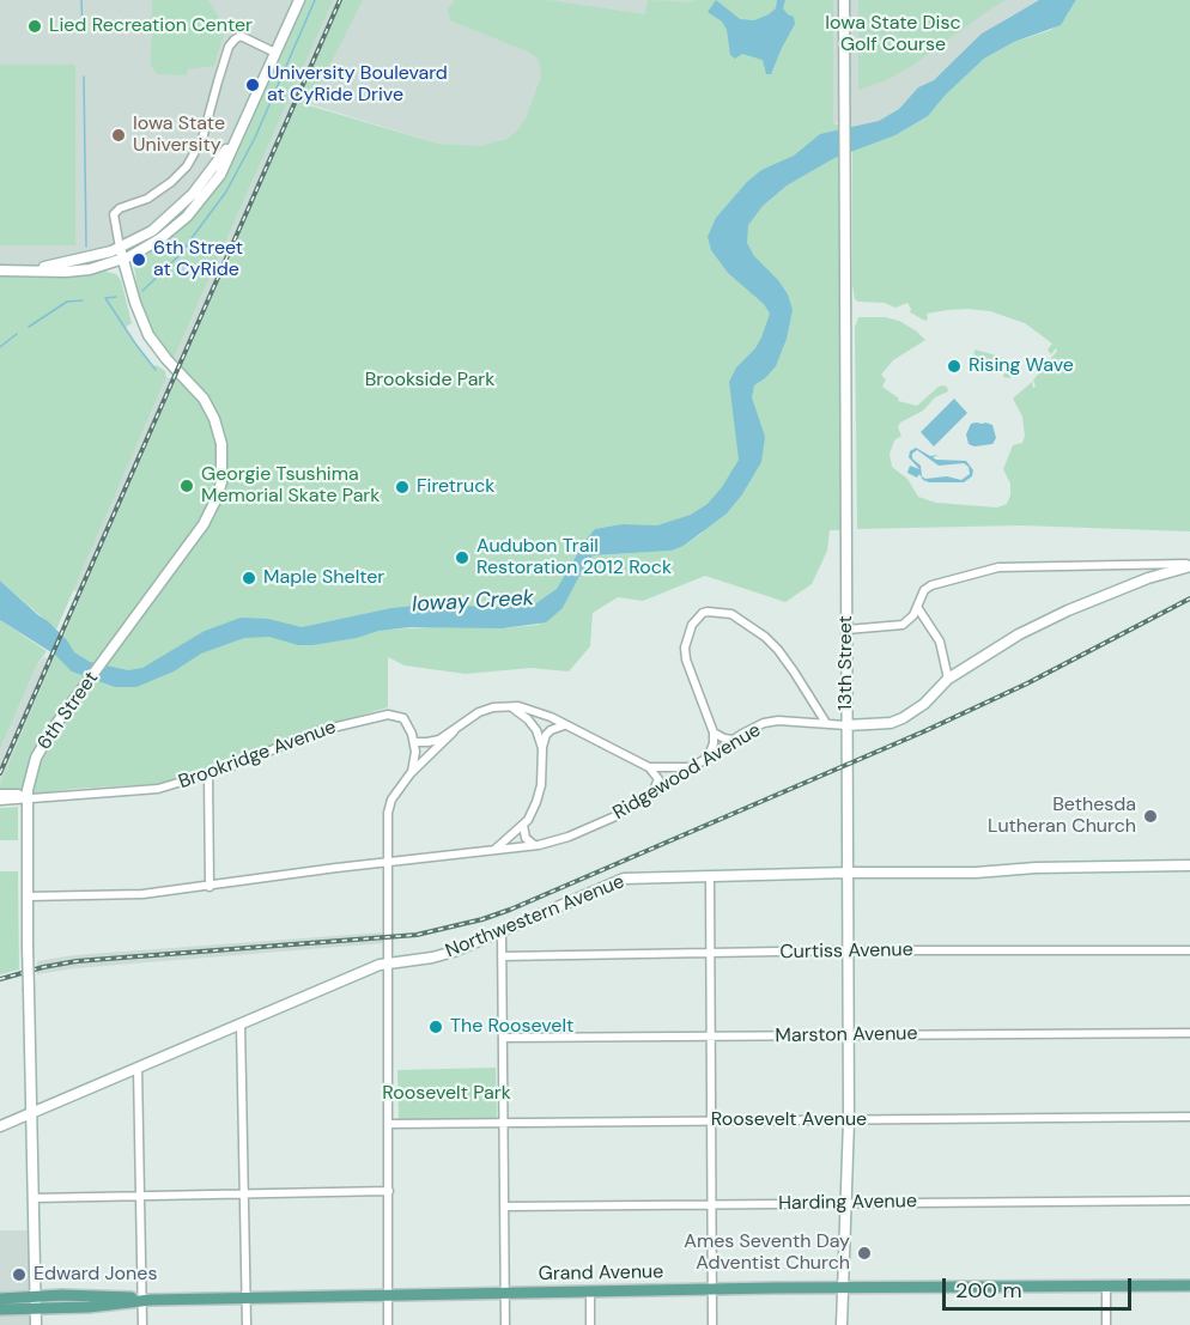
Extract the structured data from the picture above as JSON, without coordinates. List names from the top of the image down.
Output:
{
  "streets": {
    "main road": [
      "13th Street",
      "6th Street",
      "Ridgewood Avenue",
      "Northwestern Avenue",
      "Grand Avenue"
    ],
    "street": [
      "Brookridge Avenue",
      "Curtiss Avenue",
      "Marston Avenue",
      "Roosevelt Avenue",
      "Harding Avenue"
    ]
  },
  "crossings": [
    ["13th Street", "Ridgewood Avenue"],
    ["13th Street", "Northwestern Avenue"],
    ["13th Street", "Curtiss Avenue"],
    ["13th Street", "Marston Avenue"],
    ["13th Street", "Roosevelt Avenue"],
    ["13th Street", "Harding Avenue"],
    ["13th Street", "Grand Avenue"],
    ["6th Street", "Brookridge Avenue"],
    ["6th Street", "Ridgewood Avenue"],
    ["6th Street", "Northwestern Avenue"],
    ["6th Street", "Grand Avenue"]
  ],
  "water": ["Ioway Creek"],
  "parks": ["Iowa State Disc Golf Course", "Brookside Park", "Roosevelt Park"],
  "places": [
    "Lied Recreation Center",
    "University Boulevard at CyRide Drive",
    "Iowa State University",
    "6th Street at CyRide",
    "Rising Wave",
    "Georgie Tsushima Memorial Skate Park",
    "Firetruck",
    "Audubon Trail Restoration 2012 Rock",
    "Maple Shelter",
    "Bethesda Lutheran Church",
    "The Roosevelt",
    "Ames Seventh Day Adventist Church",
    "Edward Jones"
  ],
  "scale_bar": "200 m"
}
